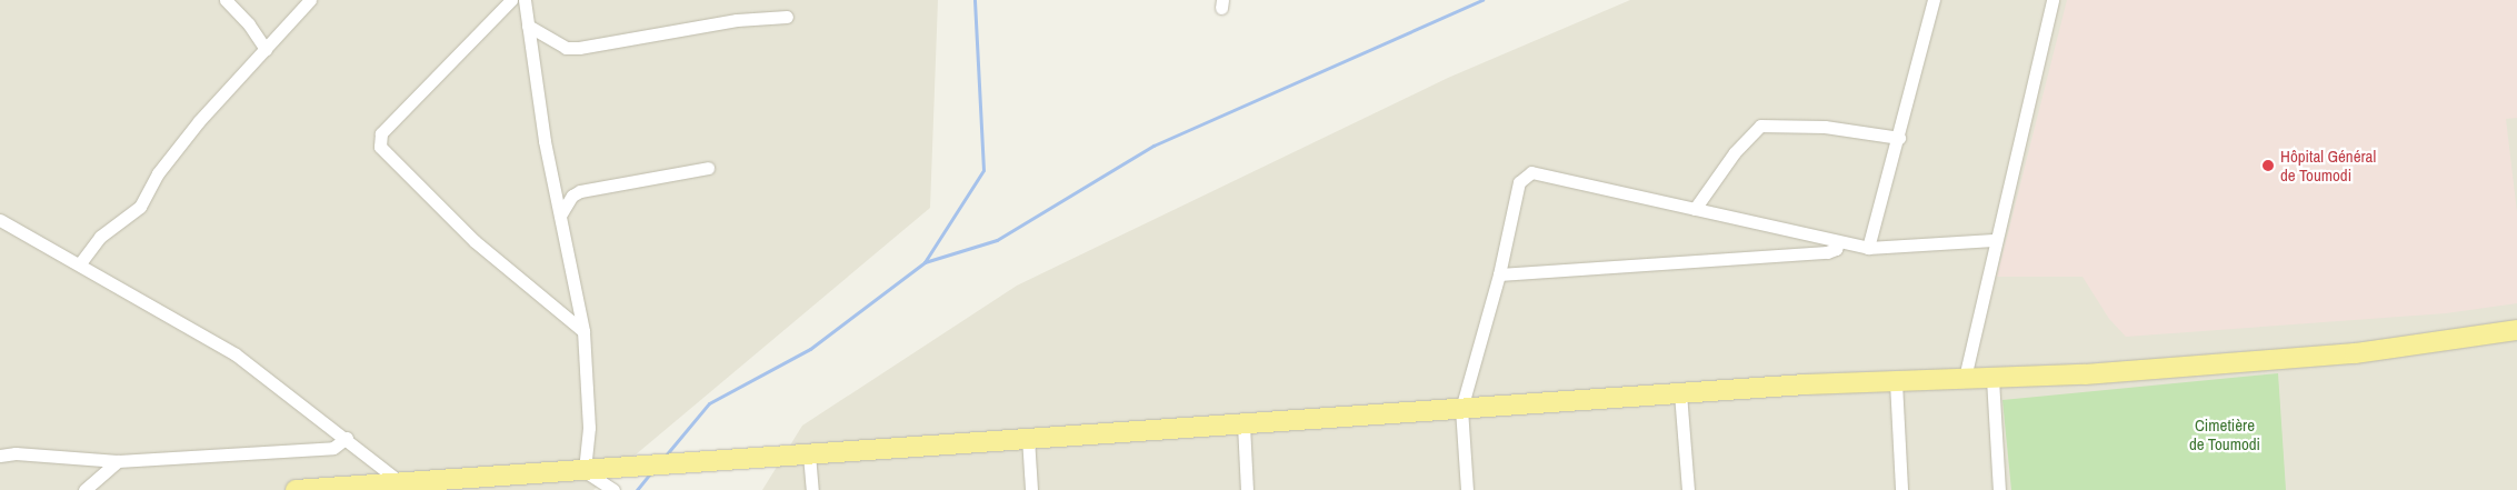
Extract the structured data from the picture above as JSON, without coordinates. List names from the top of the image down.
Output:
{
  "parks": ["Cimetière de Toumodi"],
  "places": ["Hôpital Général de Toumodi"]
}
